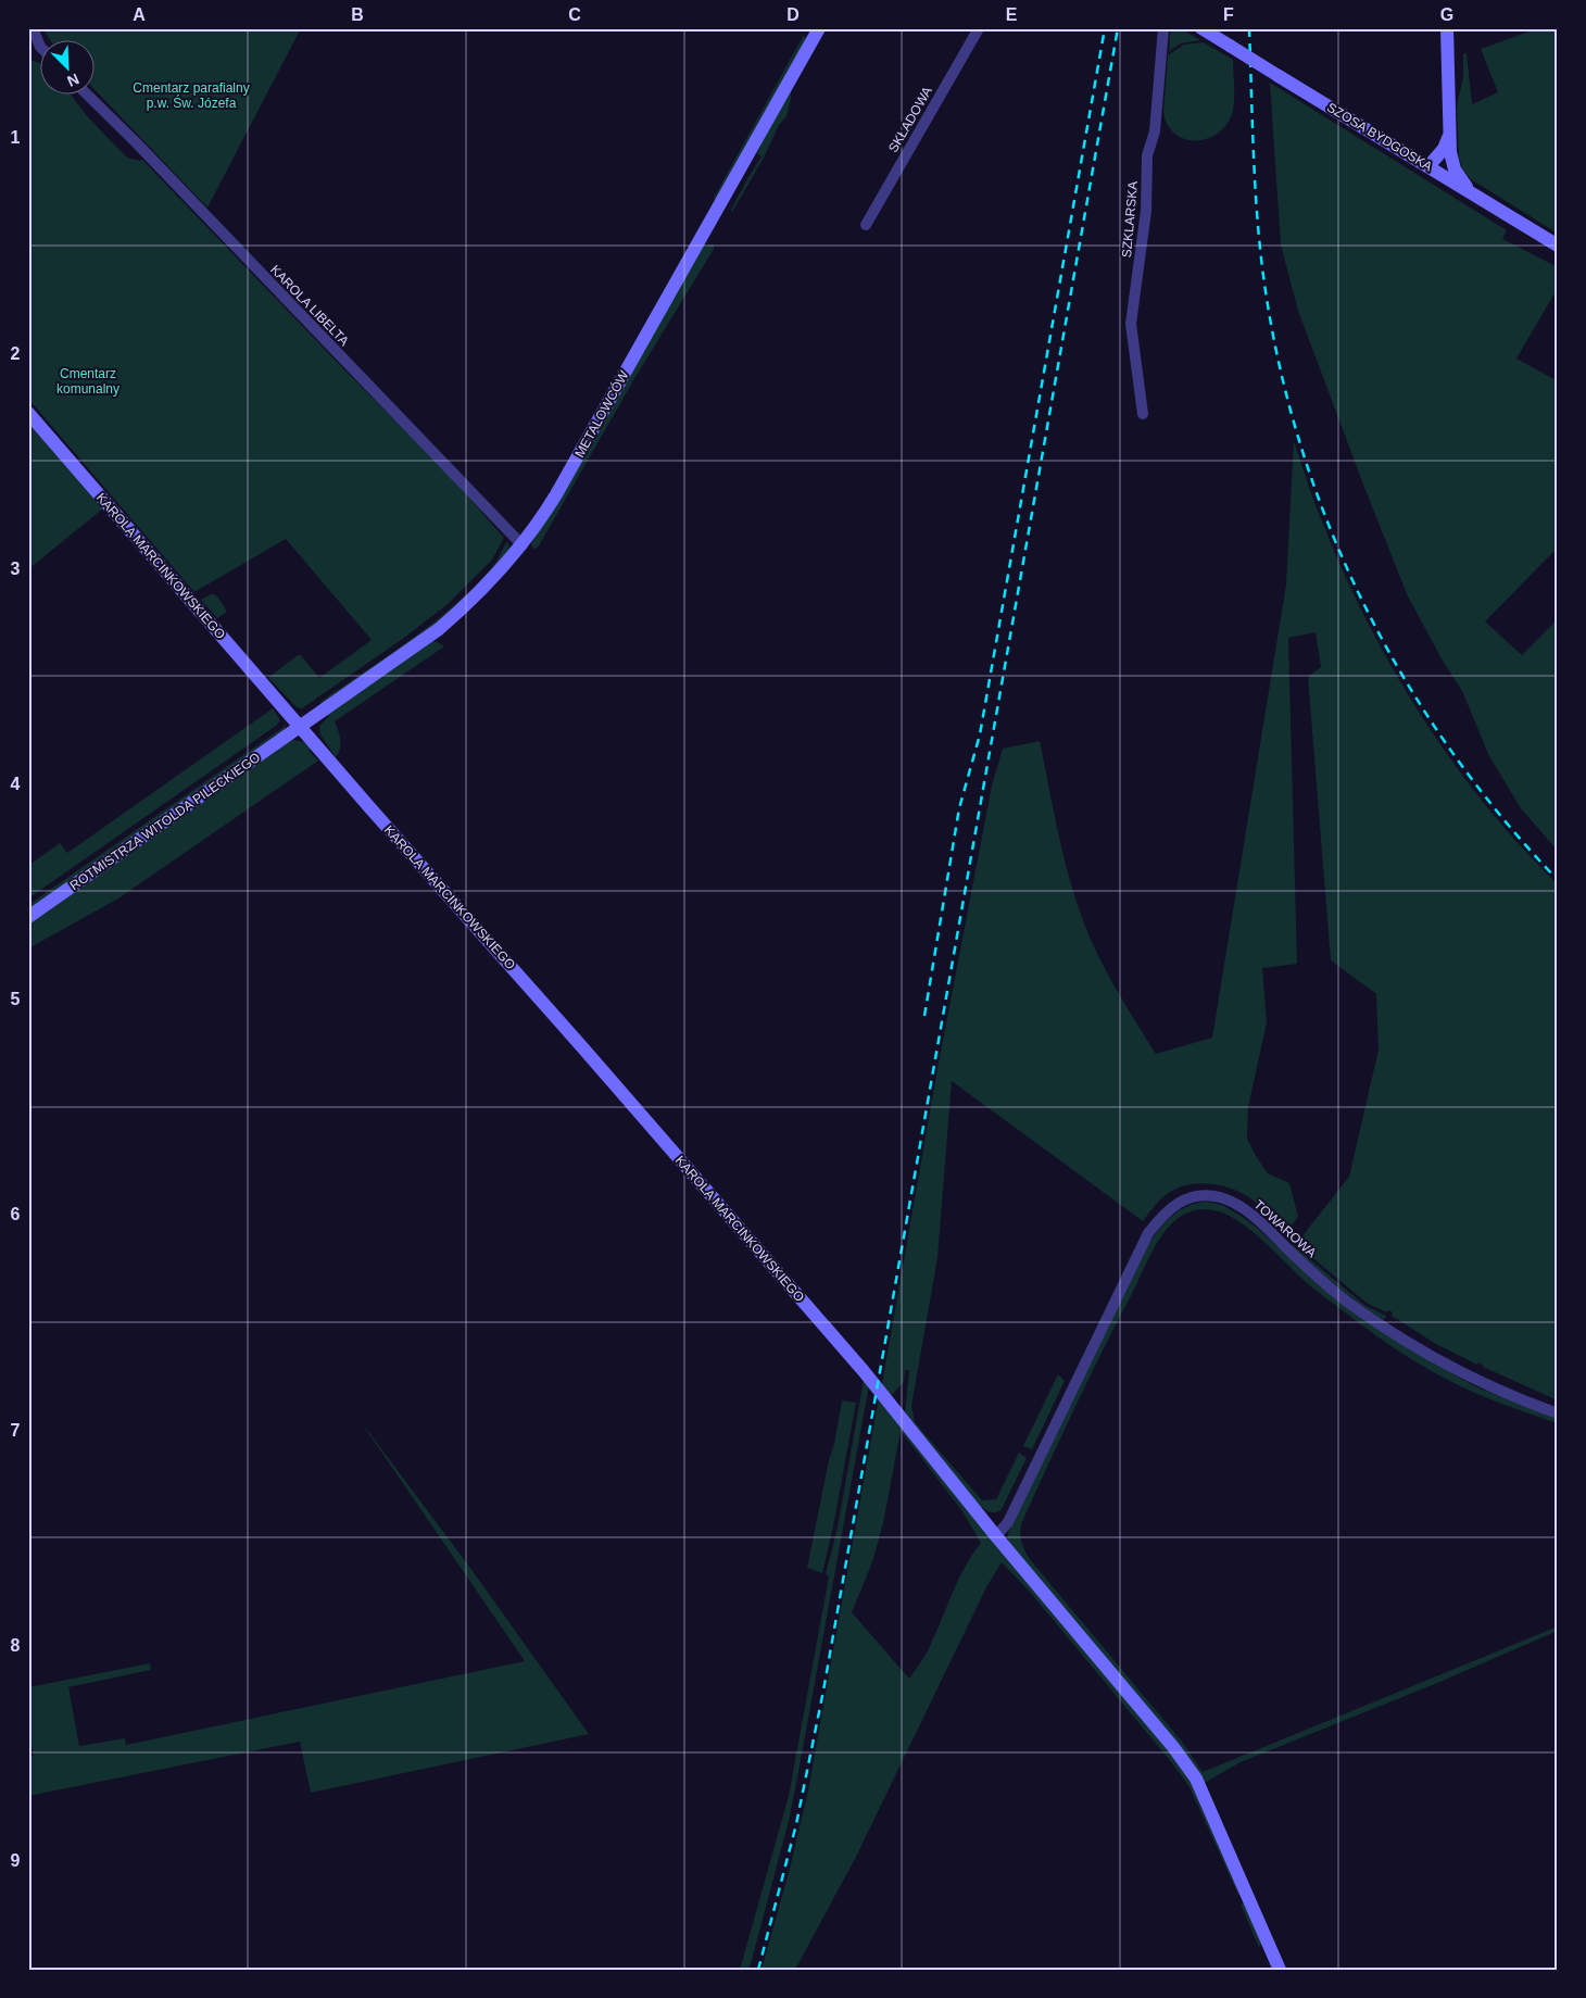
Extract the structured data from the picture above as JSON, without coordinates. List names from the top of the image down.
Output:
{
  "streets": {
    "street": [
      "SKŁADOWA",
      "SZOSA BYDGOSKA",
      "SZKLARSKA",
      "KAROLA LIBELTA",
      "METALOWCÓW",
      "KAROLA MARCINKOWSKIEGO",
      "ROTMISTRZA WITOLDA PILECKIEGO",
      "TOWAROWA"
    ]
  },
  "crossings": [
    ["KAROLA LIBELTA", "METALOWCÓW"],
    ["METALOWCÓW", "KAROLA MARCINKOWSKIEGO"],
    ["METALOWCÓW", "ROTMISTRZA WITOLDA PILECKIEGO"],
    ["KAROLA MARCINKOWSKIEGO", "ROTMISTRZA WITOLDA PILECKIEGO"],
    ["KAROLA MARCINKOWSKIEGO", "TOWAROWA"]
  ],
  "parks": ["Cmentarz parafialny p.w. Św. Józefa", "Cmentarz komunalny"],
  "north": "bottom right",
  "grid": {
    "columns": [
      "A",
      "B",
      "C",
      "D",
      "E",
      "F",
      "G"
    ],
    "rows": [
      "1",
      "2",
      "3",
      "4",
      "5",
      "6",
      "7",
      "8",
      "9"
    ]
  }
}
